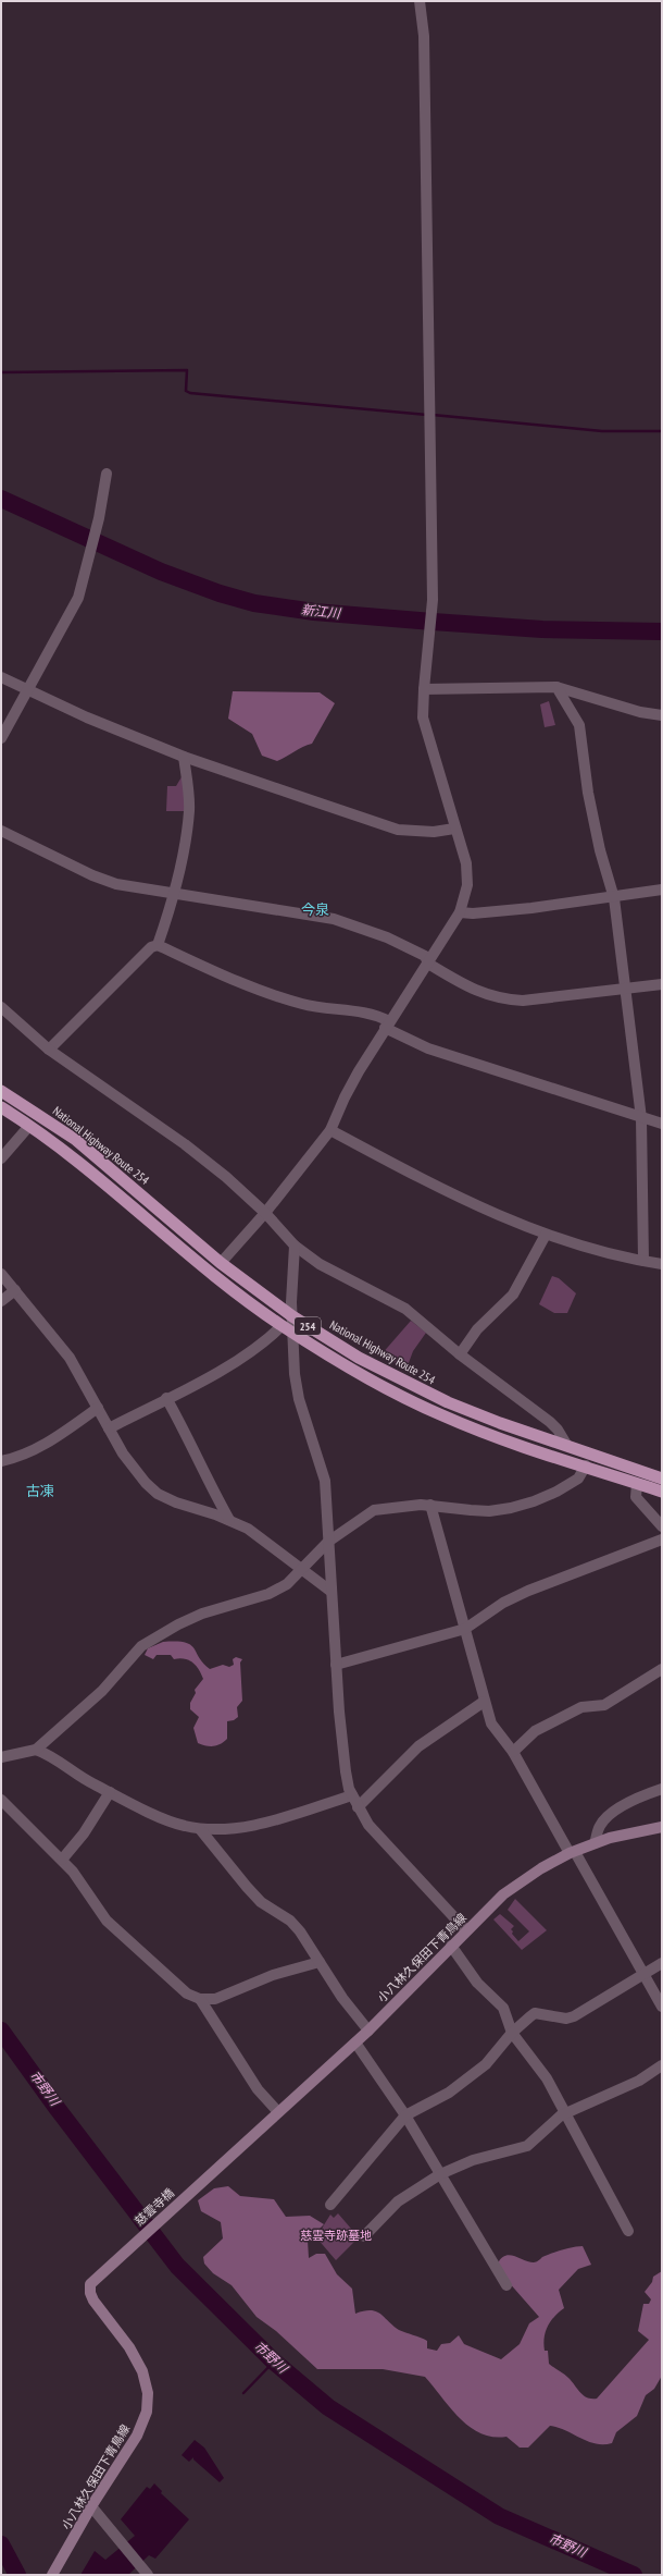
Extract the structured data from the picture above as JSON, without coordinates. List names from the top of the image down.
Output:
{
  "streets": {
    "highway": ["National Highway Route 254", "254"],
    "main road": ["小八林久保田下青鳥線", "慈雲寺橋"]
  },
  "crossings": [
    ["小八林久保田下青鳥線", "慈雲寺橋"]
  ],
  "districts": ["今泉", "古凍"],
  "water": ["新江川", "市野川"],
  "parks": ["慈雲寺跡墓地"]
}
